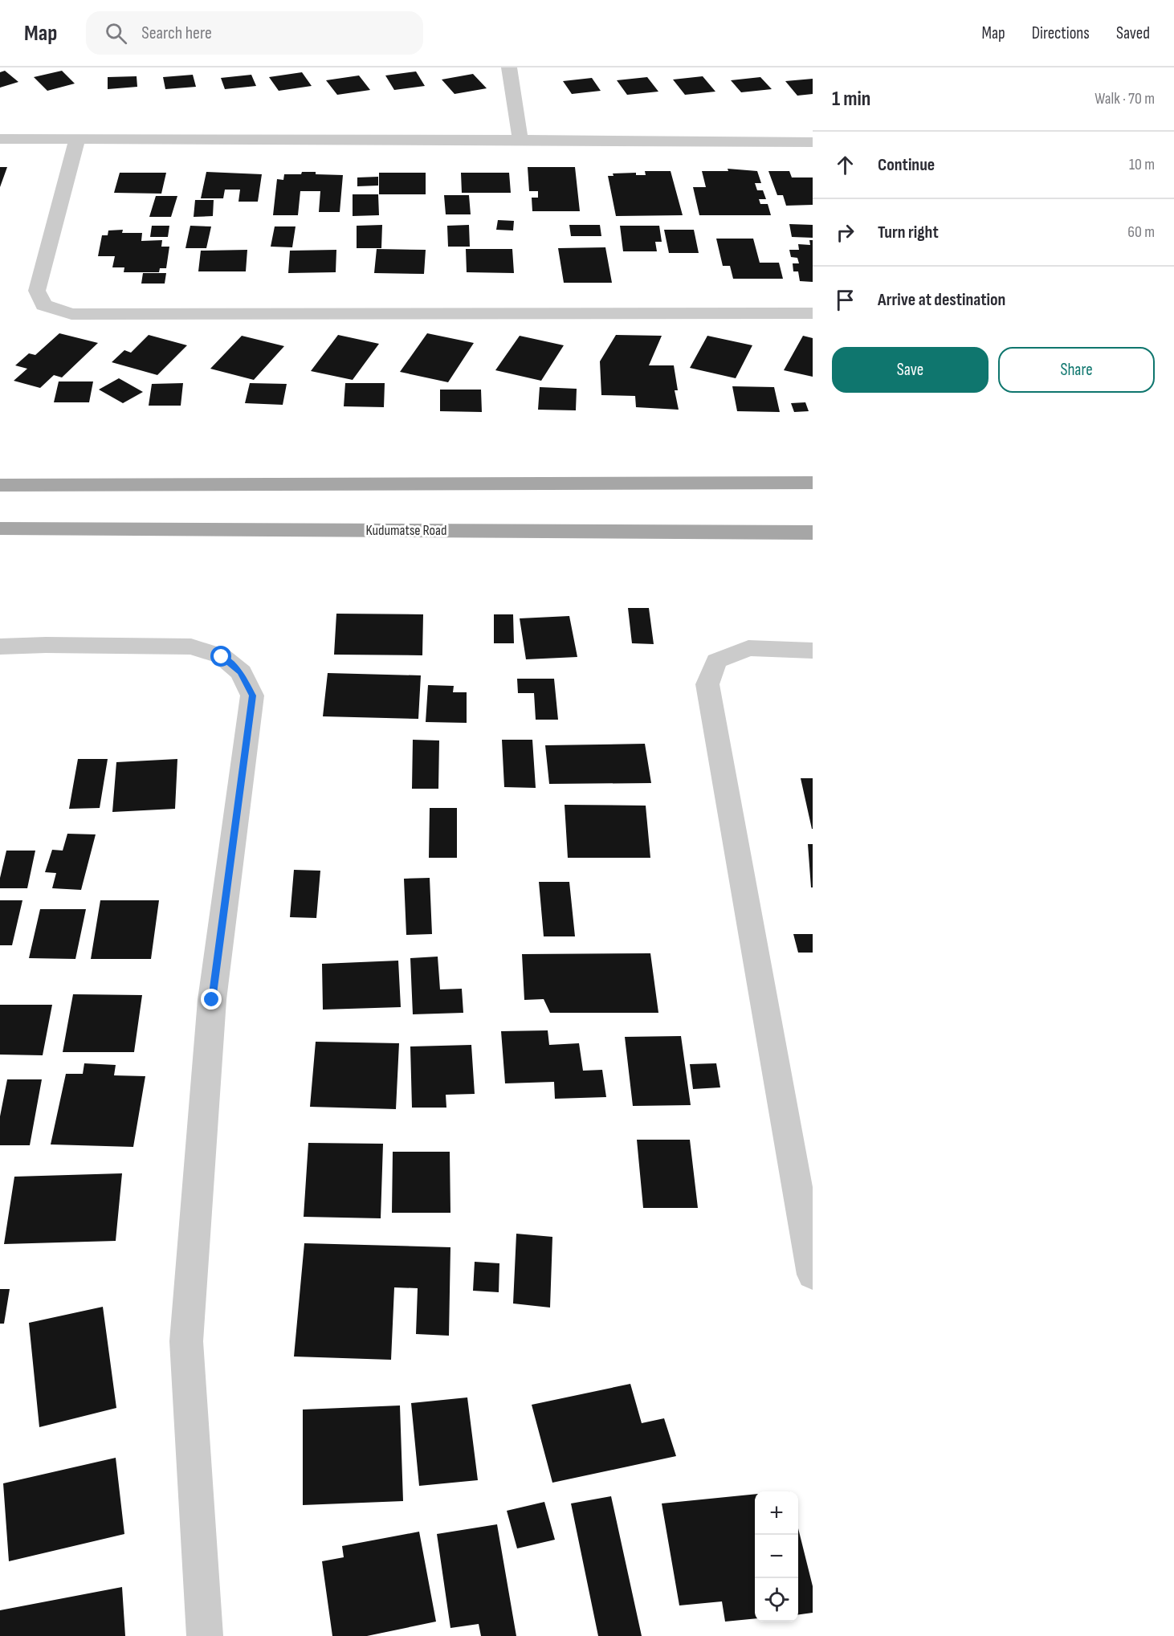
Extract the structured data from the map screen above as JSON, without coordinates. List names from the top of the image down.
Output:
{
  "streets": {
    "main road": ["Kudumatse Road"]
  },
  "page": {
    "header": "Map",
    "search": "Search here",
    "nav": ["Map", "Directions", "Saved"],
    "heading": ["1 min", "Walk · 70 m"],
    "list": [
      ["Continue", "10 m"],
      ["Turn right", "60 m"],
      "Arrive at destination"
    ],
    "buttons": ["Save", "Share"],
    "map_buttons": ["+", "−"]
  }
}
